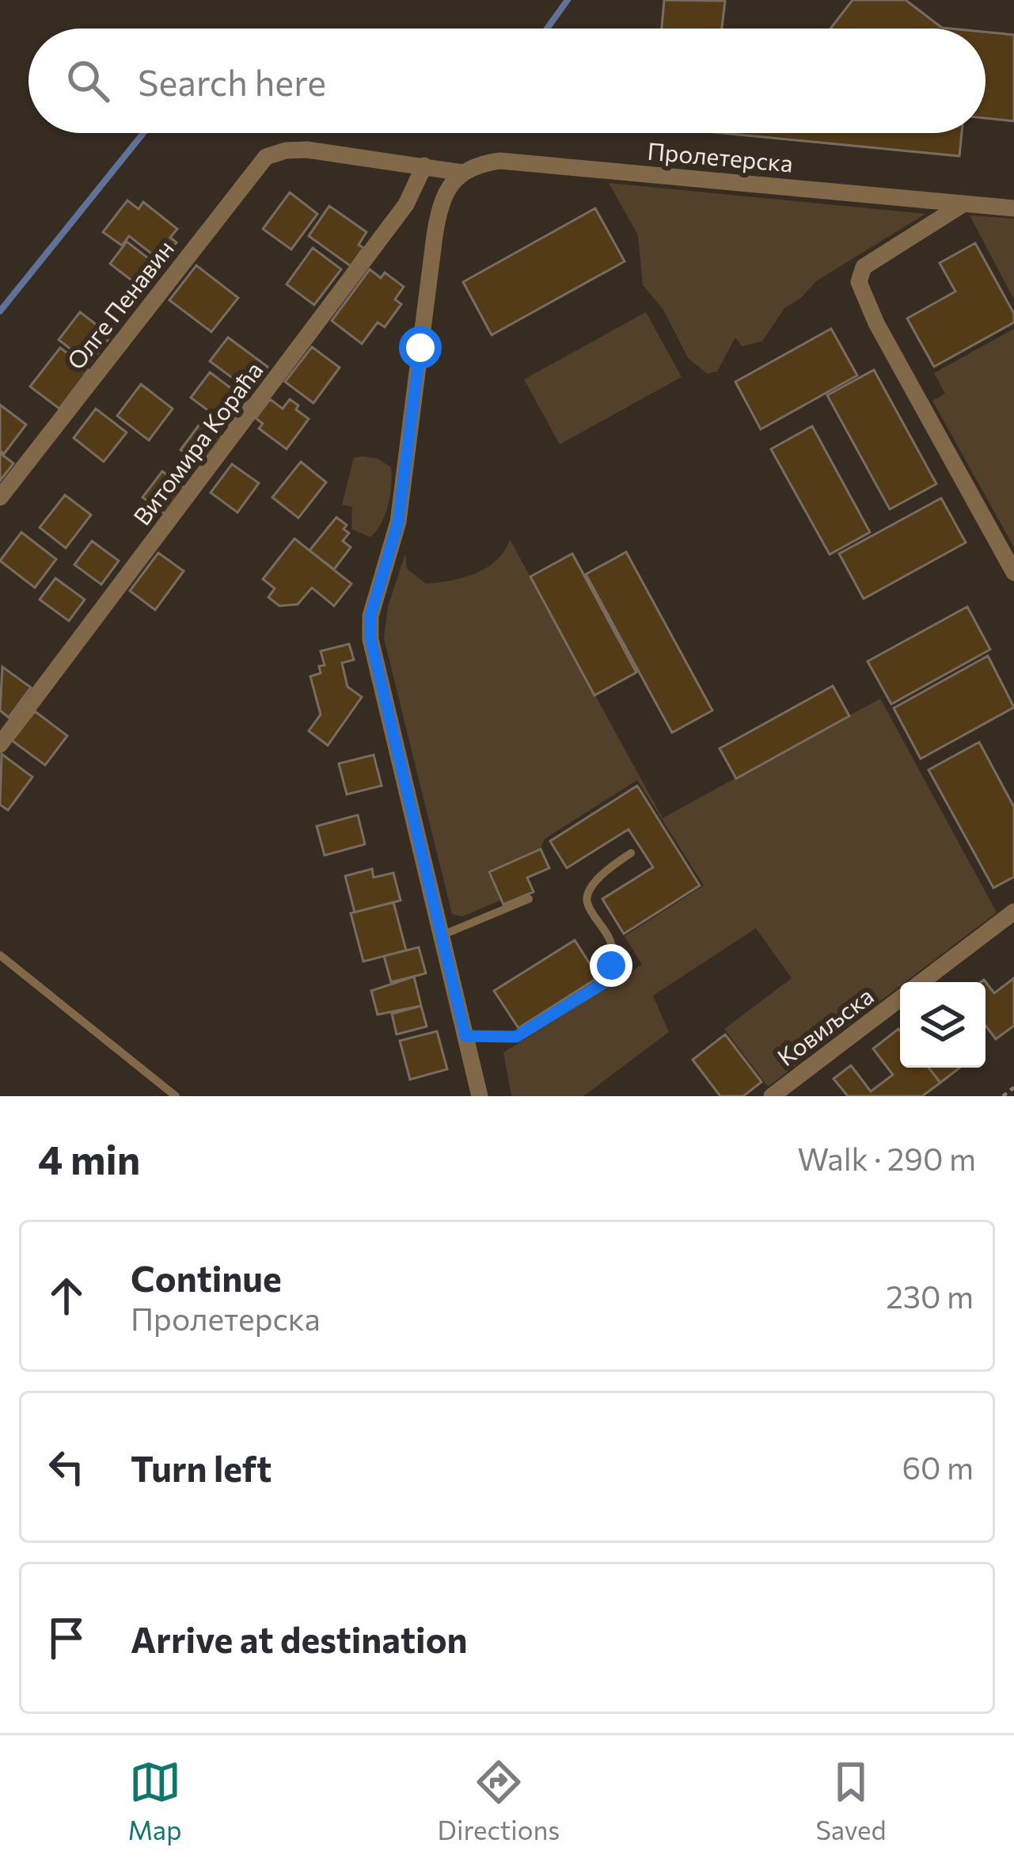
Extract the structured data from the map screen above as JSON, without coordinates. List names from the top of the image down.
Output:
{
  "streets": {
    "street": [
      "Пролетерска",
      "Олге Пенавин",
      "Витомира Кораћа",
      "Ковиљска"
    ]
  },
  "crossings": [
    ["Олге Пенавин", "Витомира Кораћа"]
  ],
  "page": {
    "search": "Search here",
    "heading": ["4 min", "Walk · 290 m"],
    "list": [
      ["Continue", "Пролетерска", "230 m"],
      ["Turn left", "60 m"],
      "Arrive at destination"
    ],
    "nav": ["Map", "Directions", "Saved"]
  }
}
